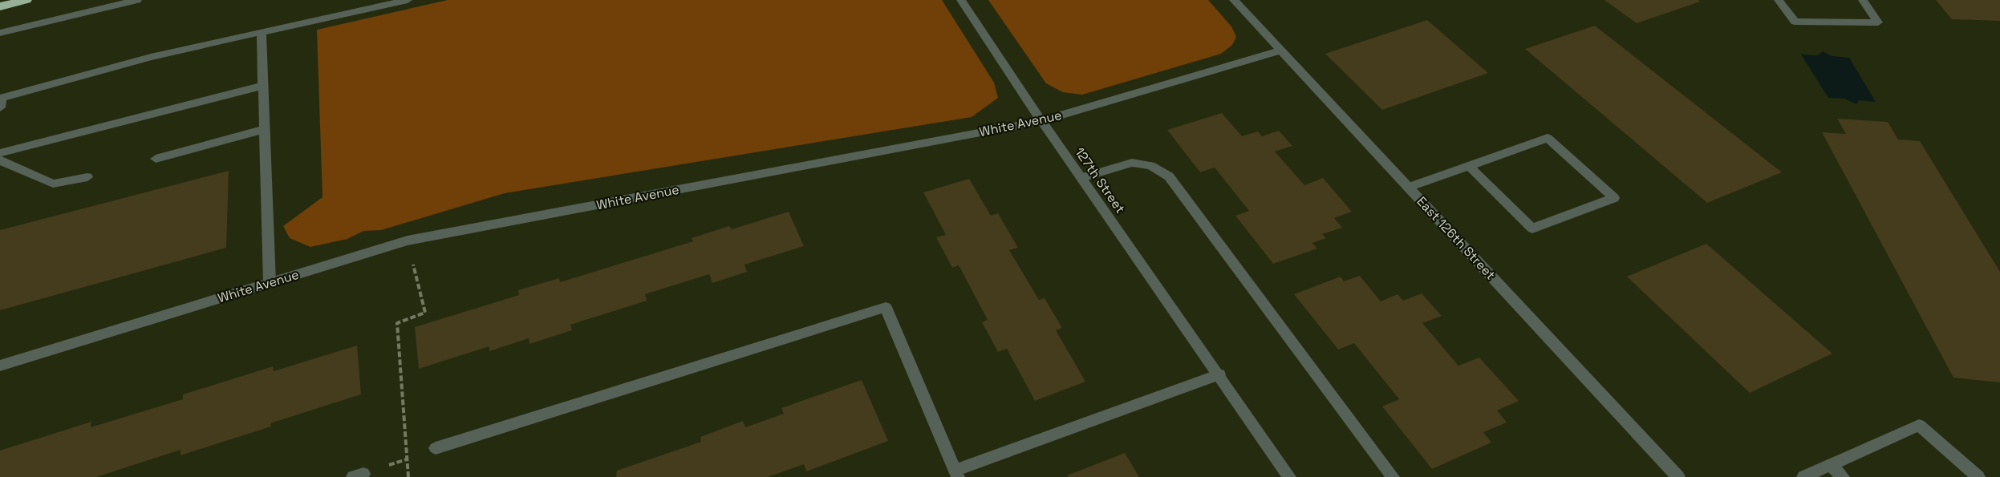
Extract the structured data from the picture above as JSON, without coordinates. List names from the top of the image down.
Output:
{
  "streets": {
    "street": ["White Avenue", "127th Street", "East 126th Street"]
  },
  "crossings": [
    ["White Avenue", "127th Street"],
    ["White Avenue", "East 126th Street"]
  ]
}
